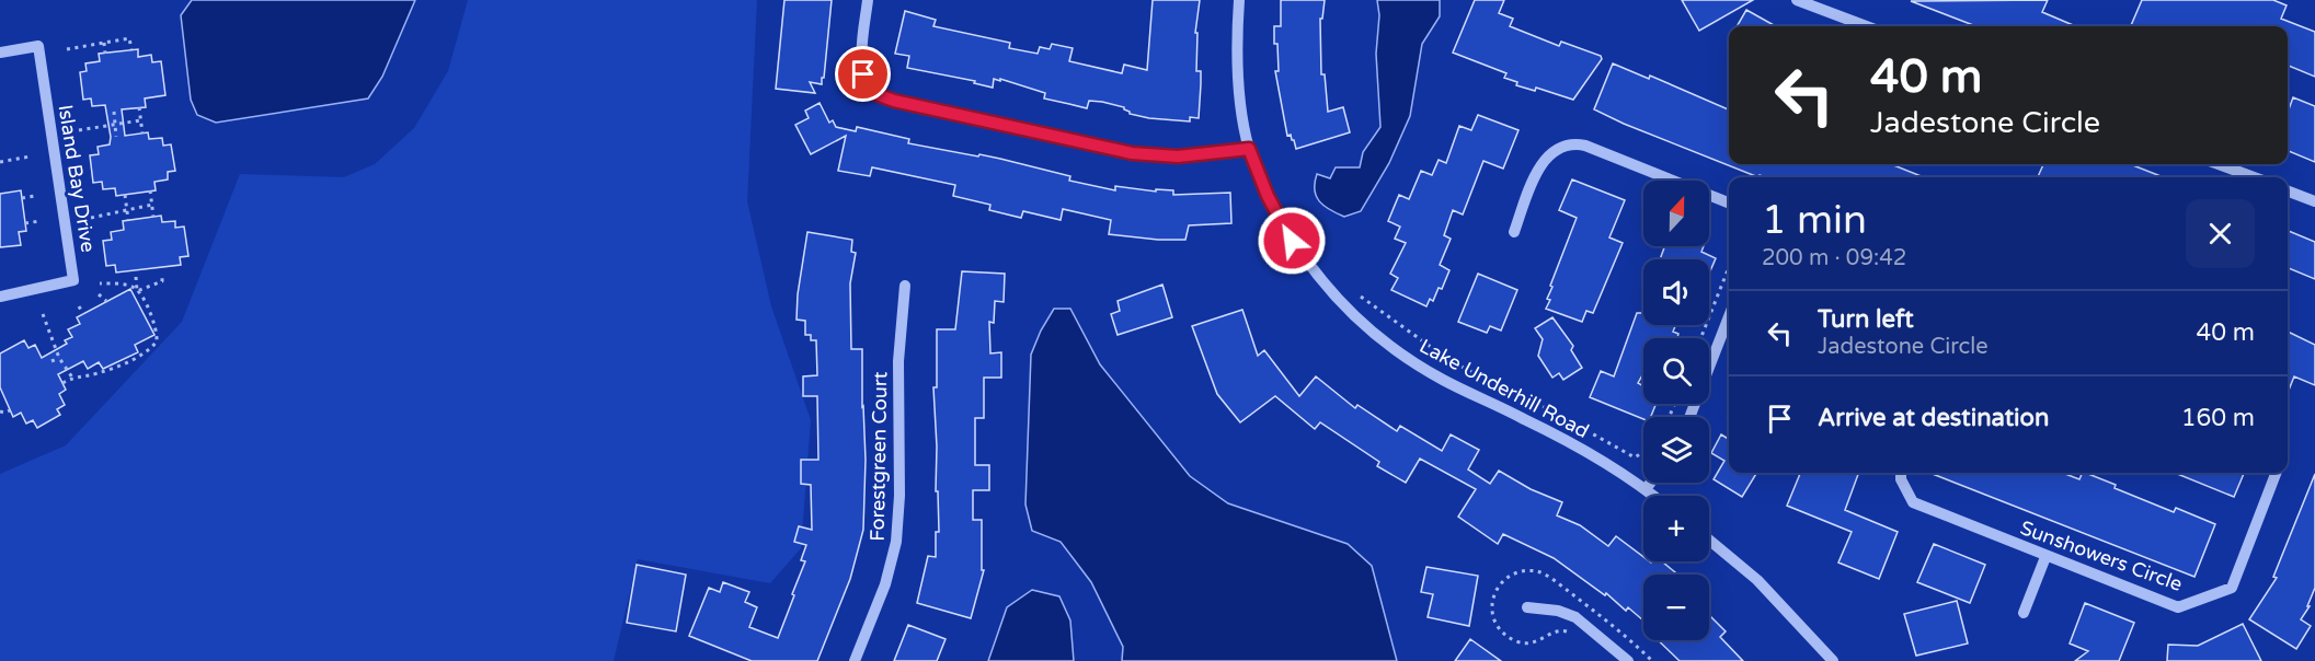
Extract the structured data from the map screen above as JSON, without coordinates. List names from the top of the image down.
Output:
{
  "streets": {
    "street": [
      "Island Bay Drive",
      "Lake Underhill Road",
      "Forestgreen Court",
      "Sunshowers Circle"
    ]
  },
  "north": "top",
  "page": {
    "turn": ["40 m", "Jadestone Circle"],
    "heading": ["1 min", "200 m · 09:42"],
    "map_buttons": ["+", "−"],
    "list": [
      {
        "name": "Turn left",
        "note": "Jadestone Circle",
        "value": "40 m"
      },
      {
        "name": "Arrive at destination",
        "value": "160 m"
      }
    ]
  }
}
